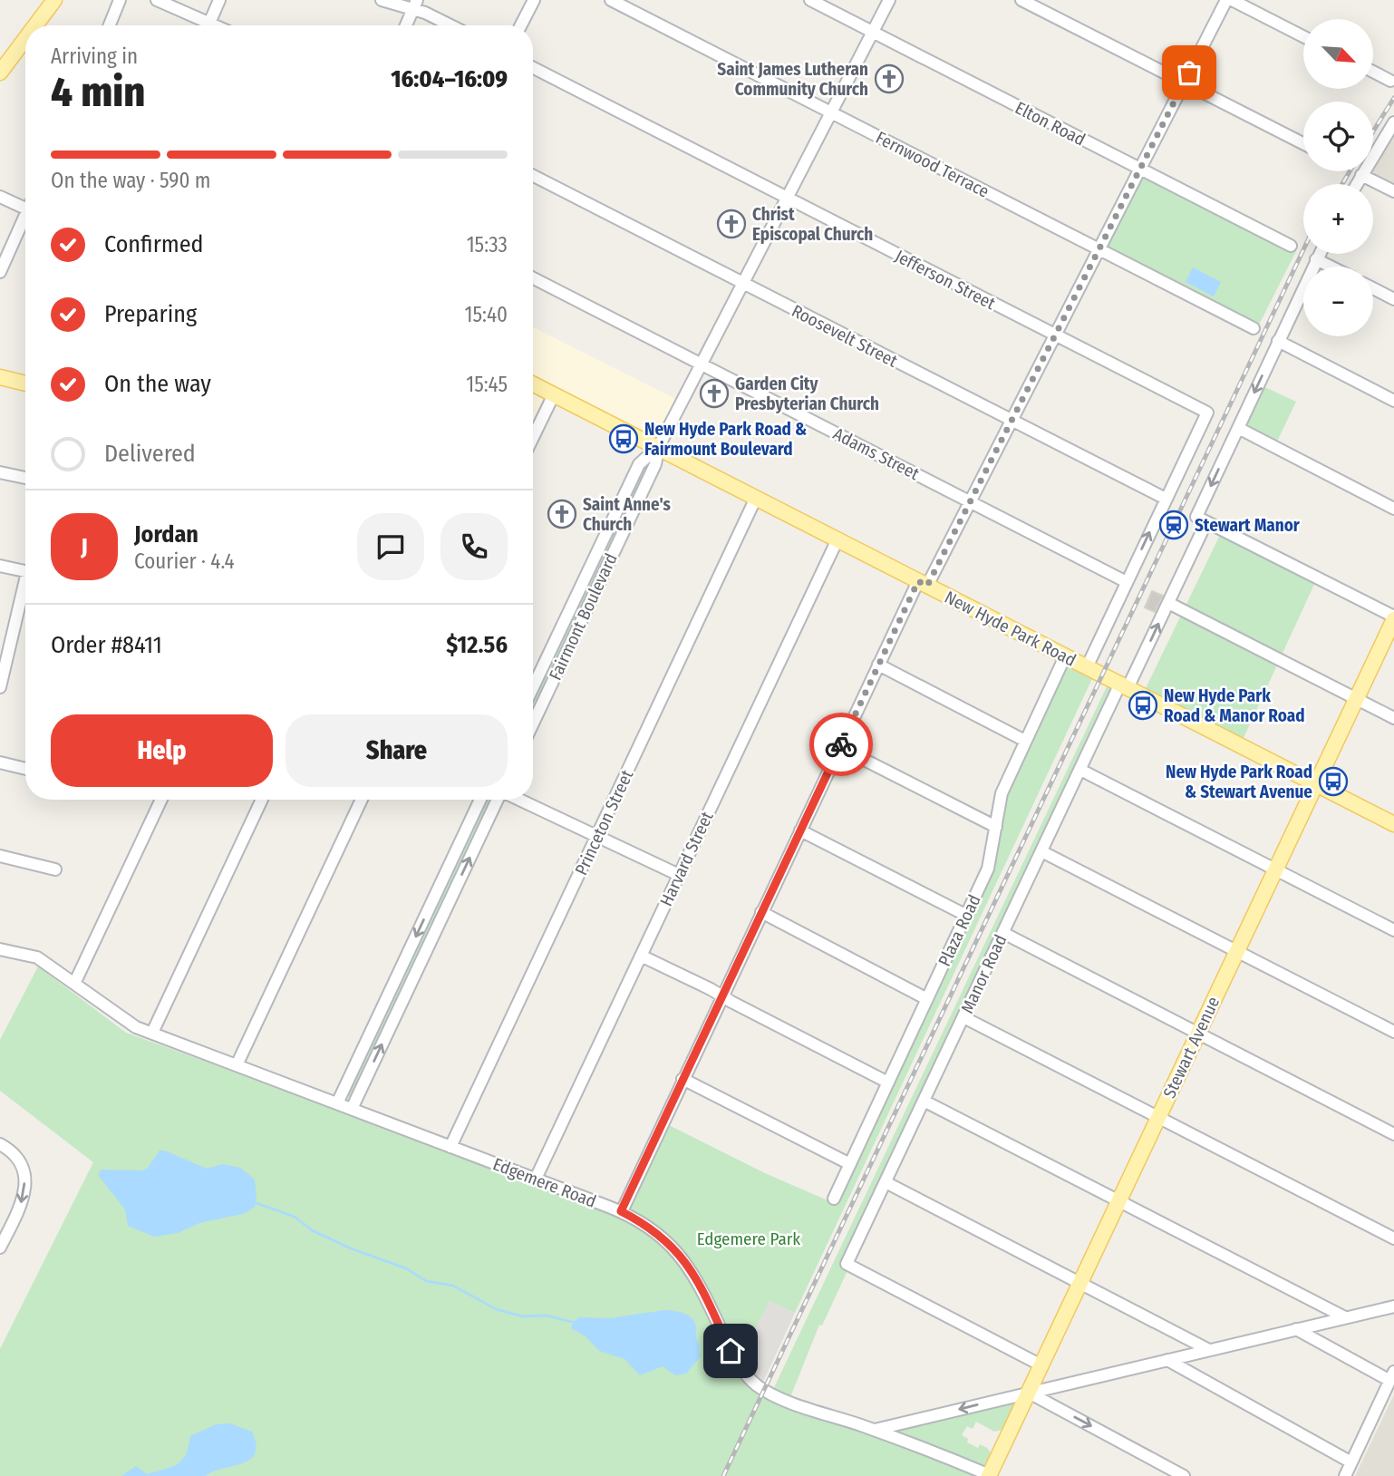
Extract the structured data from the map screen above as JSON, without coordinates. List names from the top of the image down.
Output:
{
  "streets": {
    "main road": ["New Hyde Park Road", "Stewart Avenue"],
    "street": [
      "Elton Road",
      "Fernwood Terrace",
      "Jefferson Street",
      "Roosevelt Street",
      "Adams Street",
      "Fairmont Boulevard",
      "Princeton Street",
      "Harvard Street",
      "Plaza Road",
      "Manor Road",
      "Edgemere Road"
    ]
  },
  "crossings": [
    ["Jefferson Street", "Roosevelt Street"],
    ["Fairmont Boulevard", "New Hyde Park Road"],
    ["New Hyde Park Road", "Princeton Street"],
    ["New Hyde Park Road", "Harvard Street"],
    ["New Hyde Park Road", "Plaza Road"],
    ["New Hyde Park Road", "Manor Road"],
    ["New Hyde Park Road", "Stewart Avenue"],
    ["Princeton Street", "Edgemere Road"],
    ["Harvard Street", "Edgemere Road"],
    ["Manor Road", "Stewart Avenue"],
    ["Stewart Avenue", "Edgemere Road"]
  ],
  "parks": ["Edgemere Park"],
  "places": {
    "church": [
      "Saint James Lutheran Community Church",
      "Christ Episcopal Church",
      "Garden City Presbyterian Church",
      "Saint Anne's Church"
    ],
    "bus stop": ["New Hyde Park Road & Fairmount Boulevard", "New Hyde Park Road & Manor Road", "New Hyde Park Road & Stewart Avenue"],
    "station": ["Stewart Manor"]
  },
  "north": "bottom right",
  "page": {
    "map_buttons": ["+", "−"],
    "heading": ["4 min", "Arriving in", "16:04–16:09"],
    "panel": [
      "Jordan",
      "Courier · 4.4",
      "Order #8411",
      "$12.56"
    ],
    "bar": "On the way · 590 m",
    "list": [
      ["Confirmed", "15:33"],
      ["Preparing", "15:40"],
      ["On the way", "15:45"],
      "Delivered"
    ],
    "round": "J",
    "buttons": ["Help", "Share"]
  }
}
